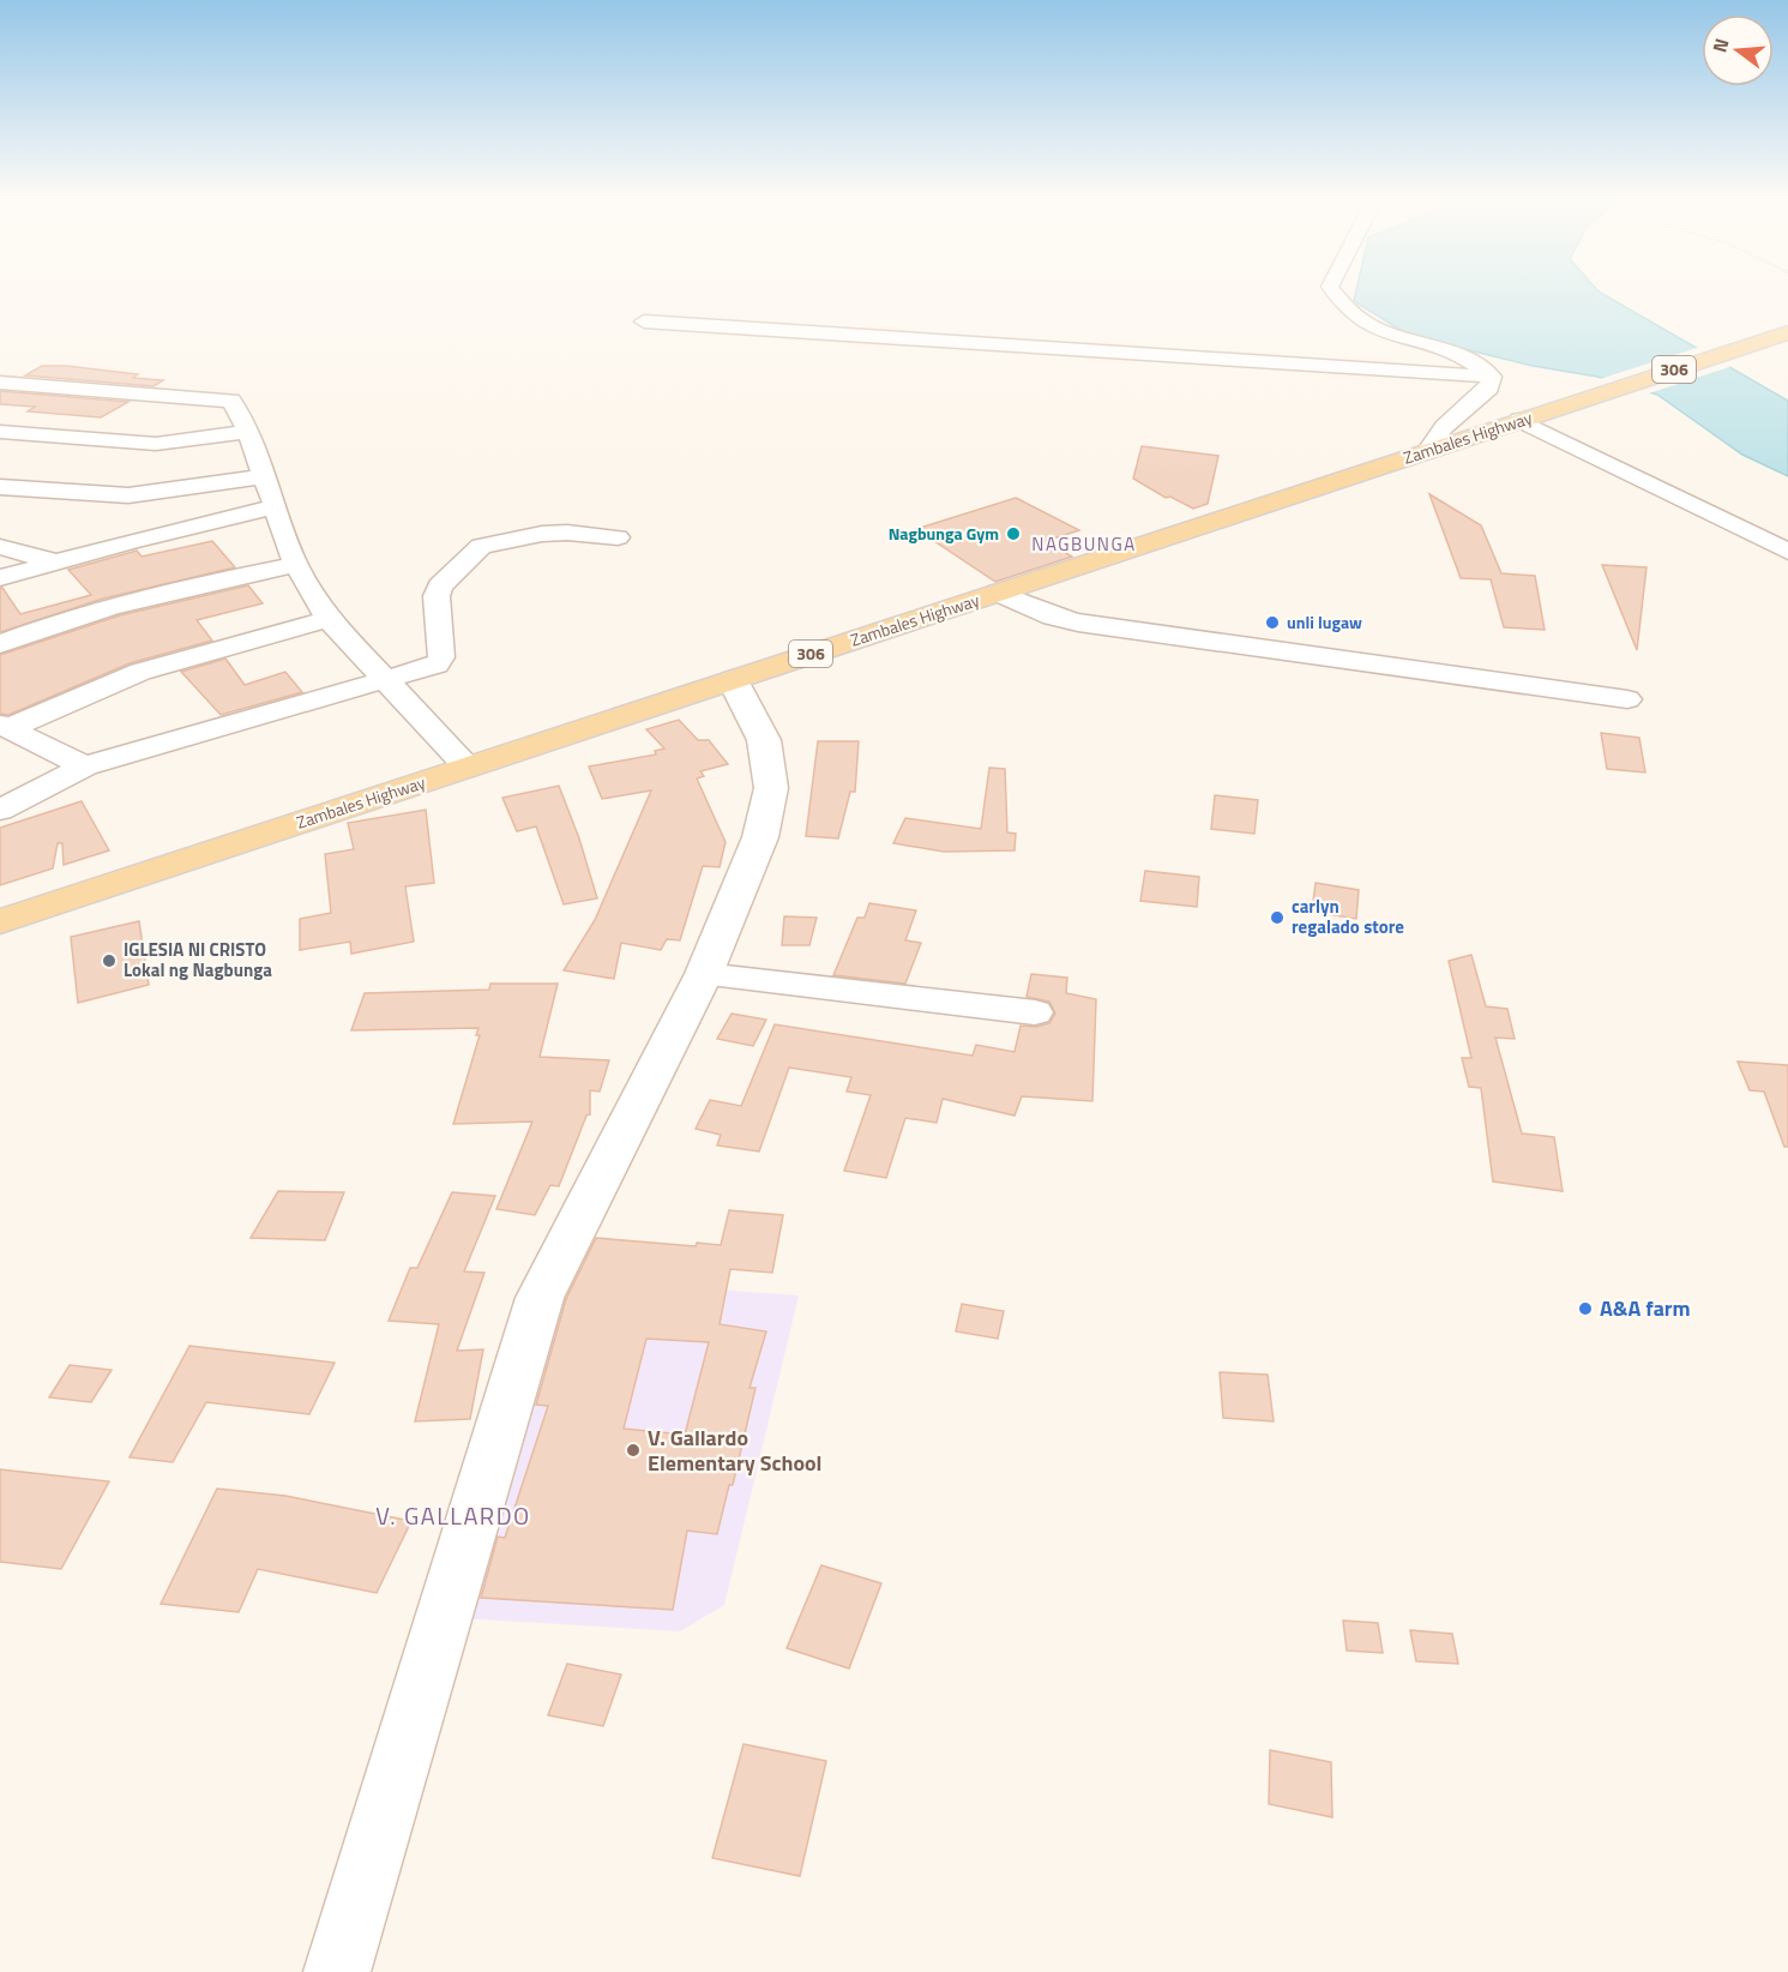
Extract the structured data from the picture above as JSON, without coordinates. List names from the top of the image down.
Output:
{
  "streets": {
    "main road": ["306", "Zambales Highway"]
  },
  "districts": ["NAGBUNGA", "V. GALLARDO"],
  "places": [
    "Nagbunga Gym",
    "unli lugaw",
    "carlyn regalado store",
    "IGLESIA NI CRISTO Lokal ng Nagbunga",
    "A&A farm",
    "V. Gallardo Elementary School"
  ],
  "north": "left"
}
